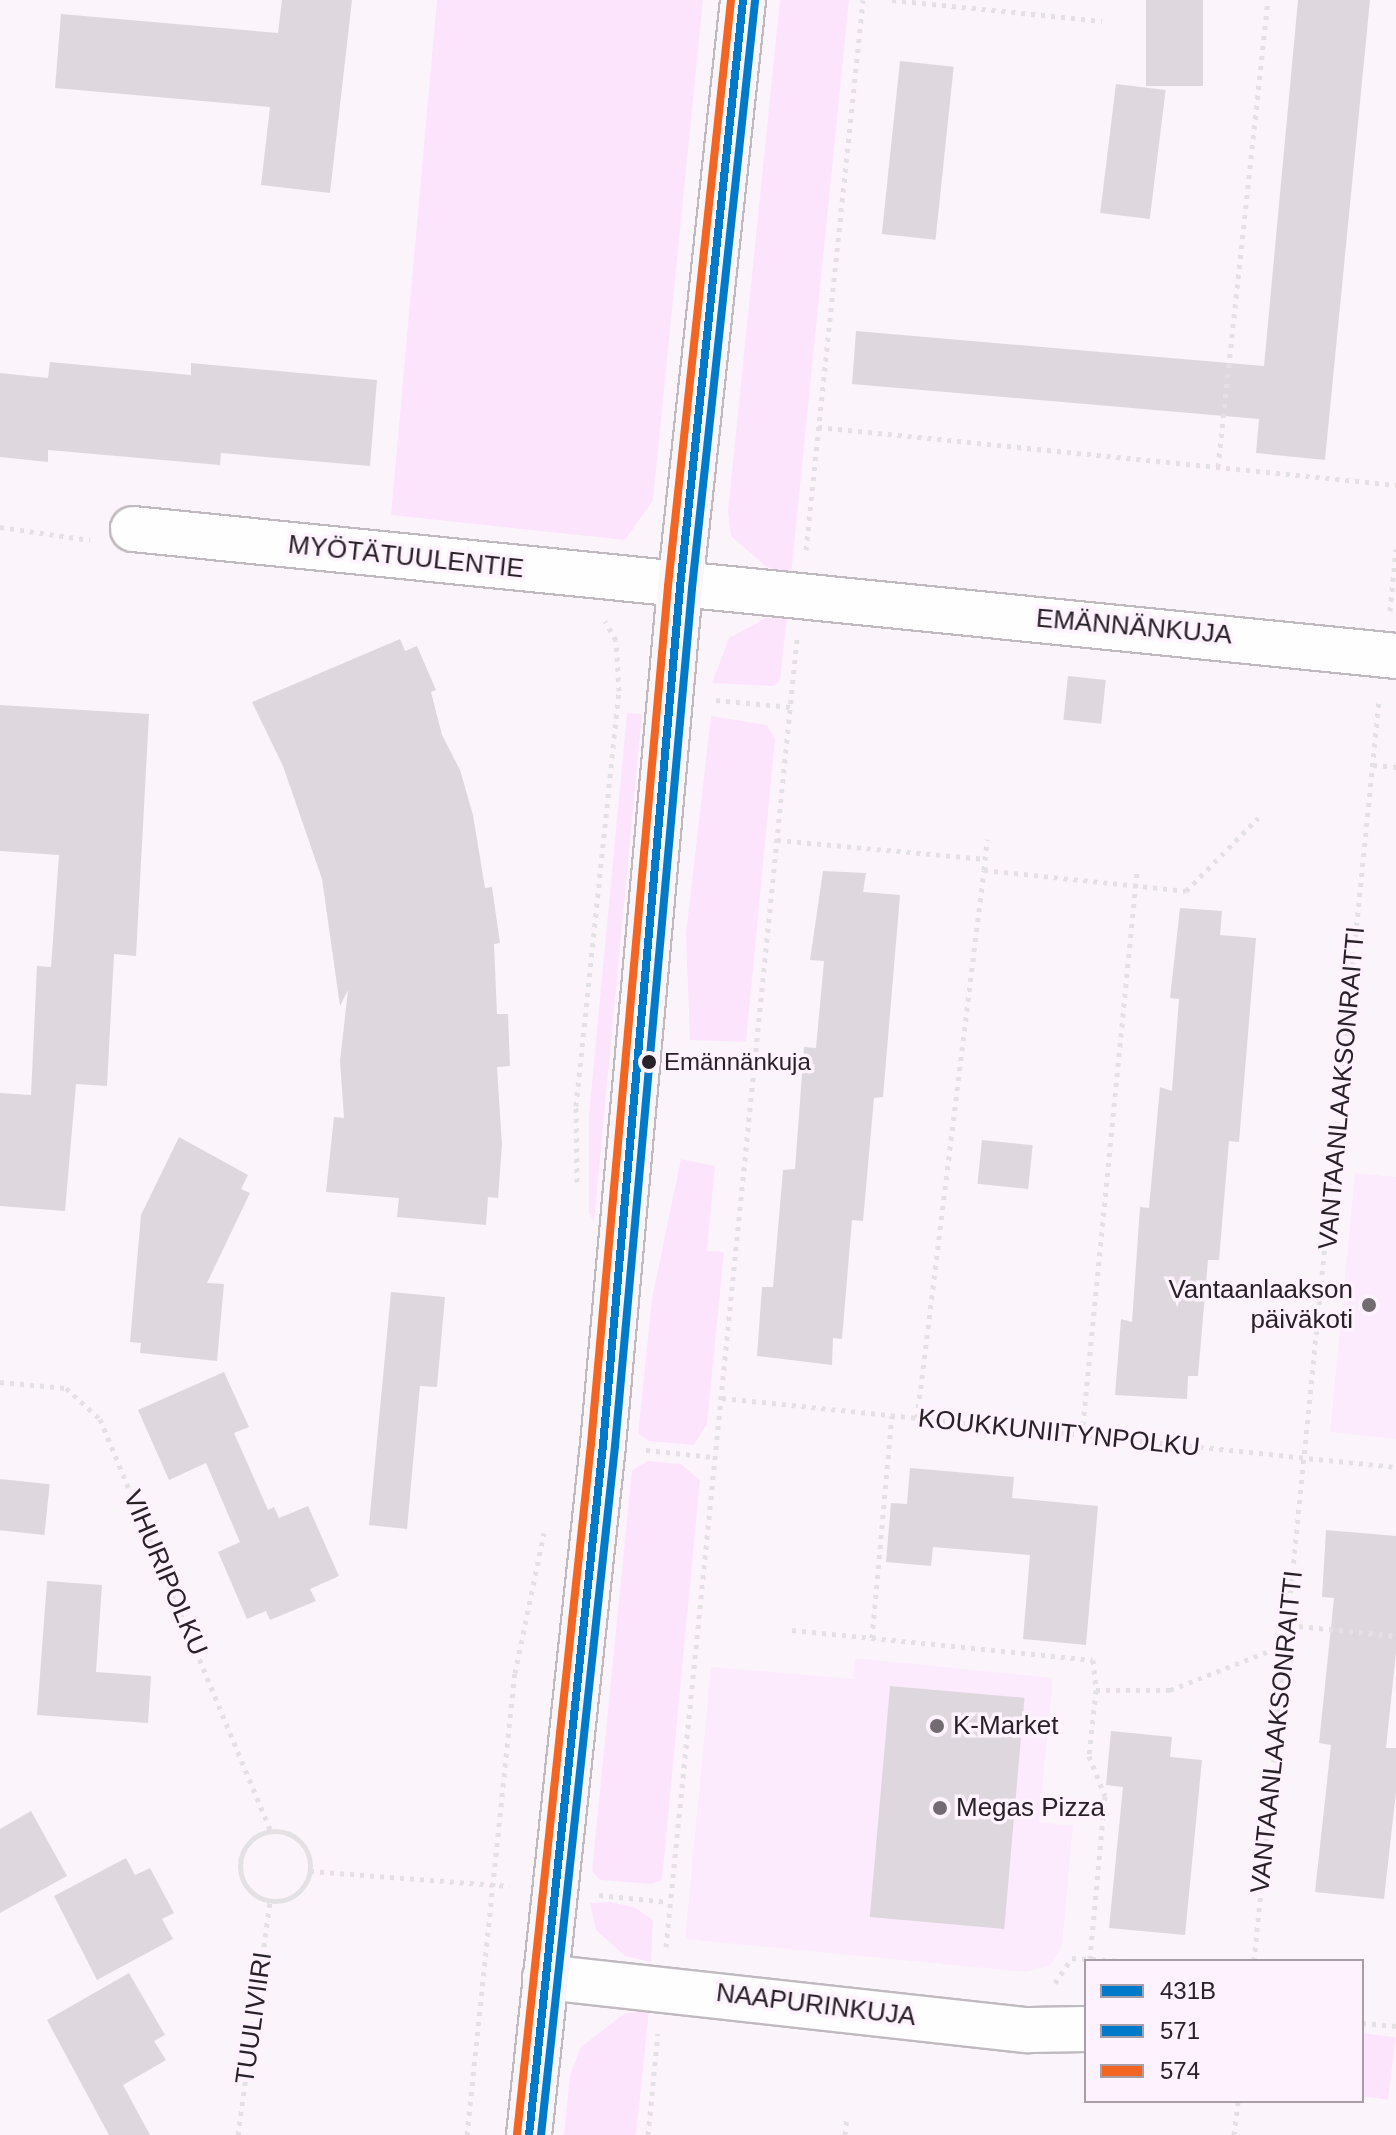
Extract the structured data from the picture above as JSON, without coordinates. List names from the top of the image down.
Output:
{
  "streets": {
    "street": ["MYÖTÄTUULENTIE", "EMÄNNÄNKUJA", "NAAPURINKUJA"],
    "path": [
      "VANTAANLAAKSONRAITTI",
      "KOUKKUNIITYNPOLKU",
      "VIHURIPOLKU",
      "TUULIVIIRI"
    ]
  },
  "crossings": [
    ["MYÖTÄTUULENTIE", "EMÄNNÄNKUJA"],
    ["EMÄNNÄNKUJA", "VANTAANLAAKSONRAITTI"],
    ["VANTAANLAAKSONRAITTI", "KOUKKUNIITYNPOLKU"],
    ["VIHURIPOLKU", "TUULIVIIRI"]
  ],
  "places": [
    "Emännänkuja",
    "Vantaanlaakson päiväkoti",
    "K-Market",
    "Megas Pizza"
  ],
  "lines": ["transit line 431B", "transit line 574", "transit line 571"],
  "legend": ["431B", "571", "574"]
}
